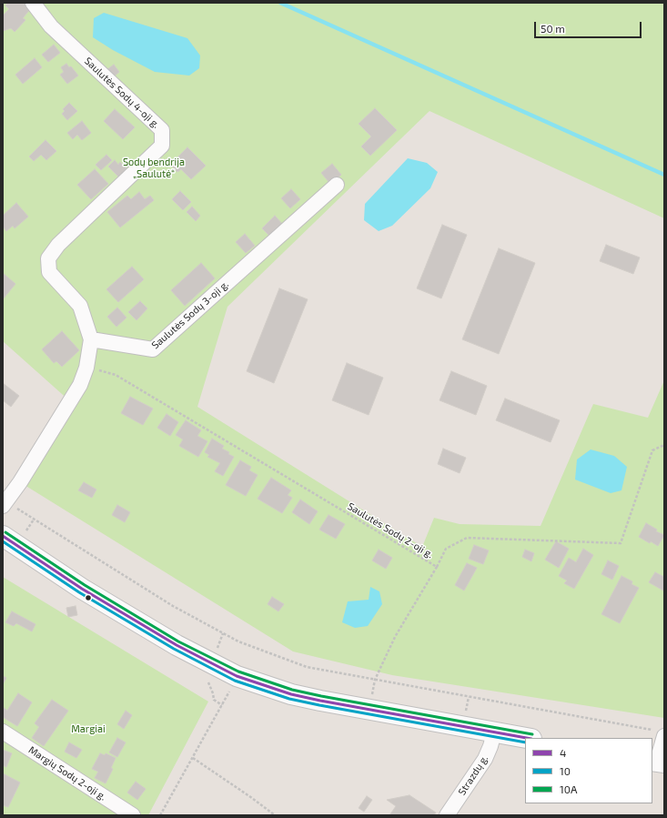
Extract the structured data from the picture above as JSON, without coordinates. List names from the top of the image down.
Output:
{
  "streets": {
    "street": [
      "Saulutės Sodų 4-oji g.",
      "Saulutės Sodų 3-oji g.",
      "Margių Sodų 2-oji g.",
      "Strazdų g."
    ],
    "path": ["Saulutės Sodų 2-oji g."]
  },
  "crossings": [
    ["Saulutės Sodų 4-oji g.", "Saulutės Sodų 3-oji g."]
  ],
  "parks": ["Sodų bendrija „Saulutė“", "Margiai"],
  "lines": ["transit line 10A", "transit line 4", "transit line 10"],
  "legend": ["4", "10", "10A"],
  "scale_bar": "50 m"
}
